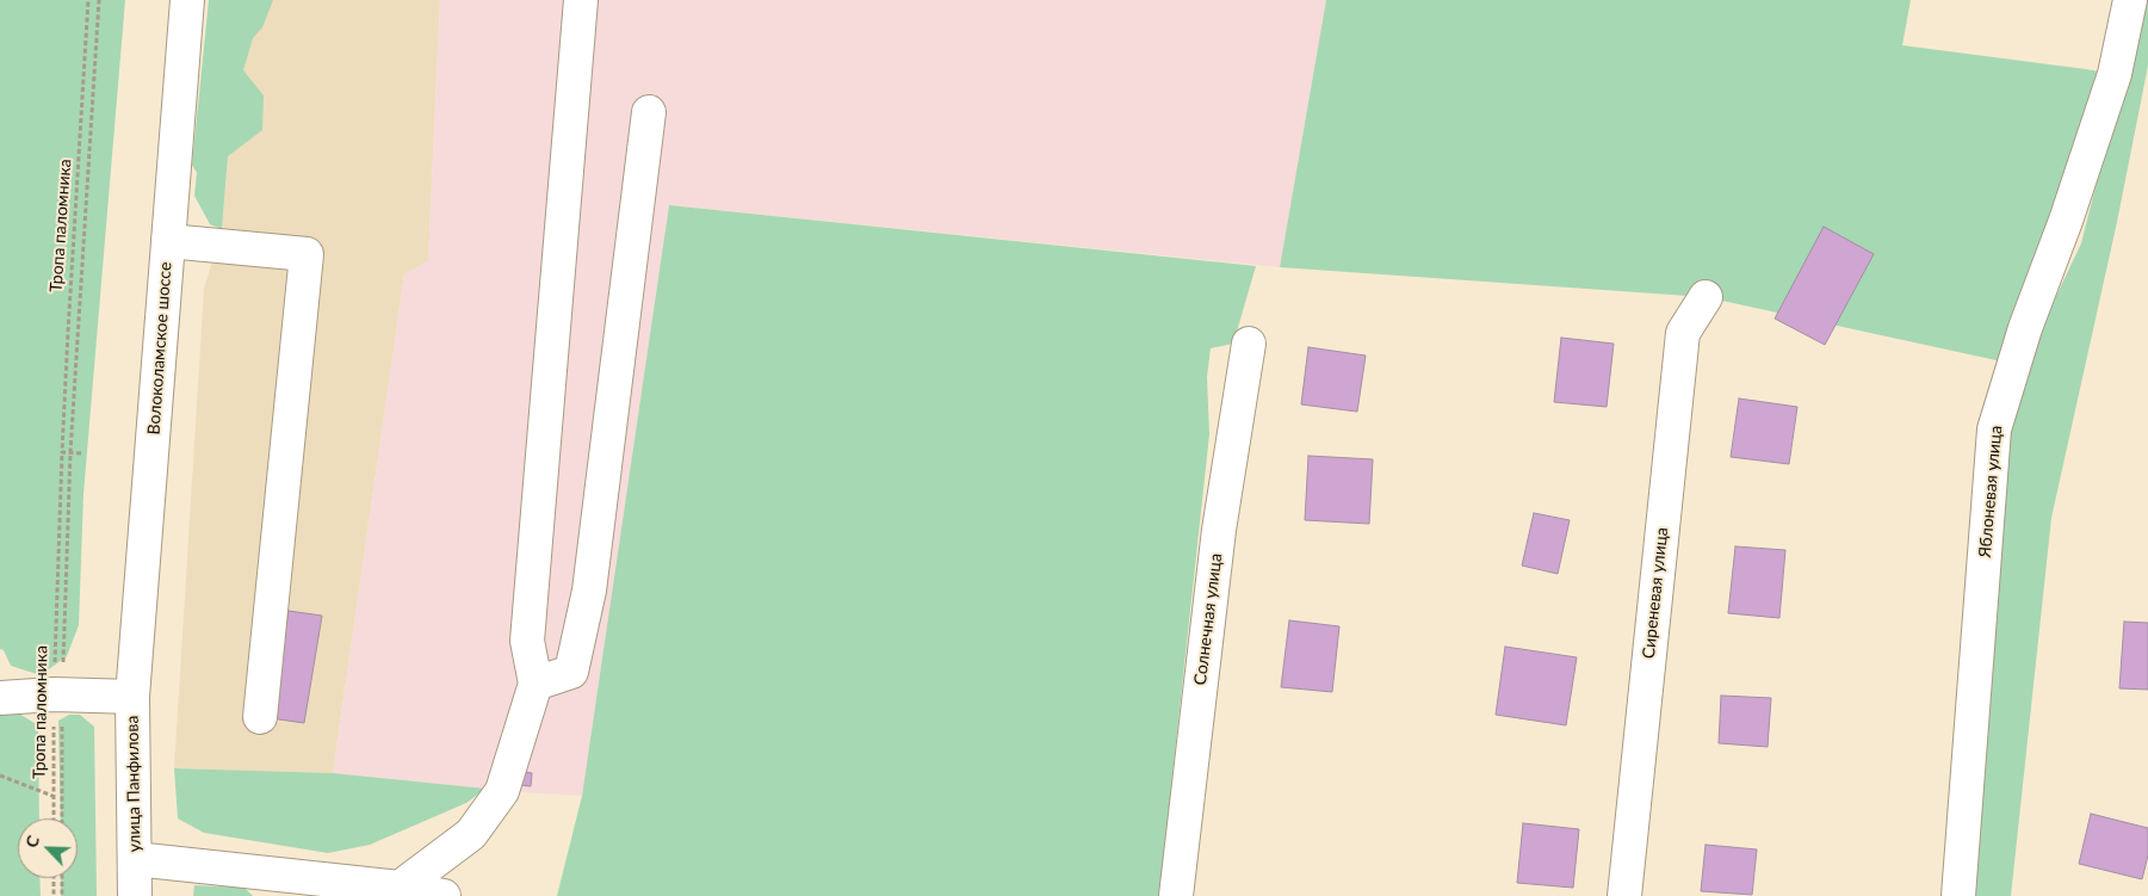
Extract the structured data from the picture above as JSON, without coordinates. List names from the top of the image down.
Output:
{
  "streets": {
    "street": [
      "Волоколамское шоссе",
      "Яблоневая улица",
      "Сиреневая улица",
      "Солнечная улица",
      "улица Панфилова"
    ],
    "path": ["Тропа паломника"]
  },
  "crossings": [
    ["Тропа паломника", "улица Панфилова"],
    ["Волоколамское шоссе", "улица Панфилова"]
  ],
  "north": "top left"
}
